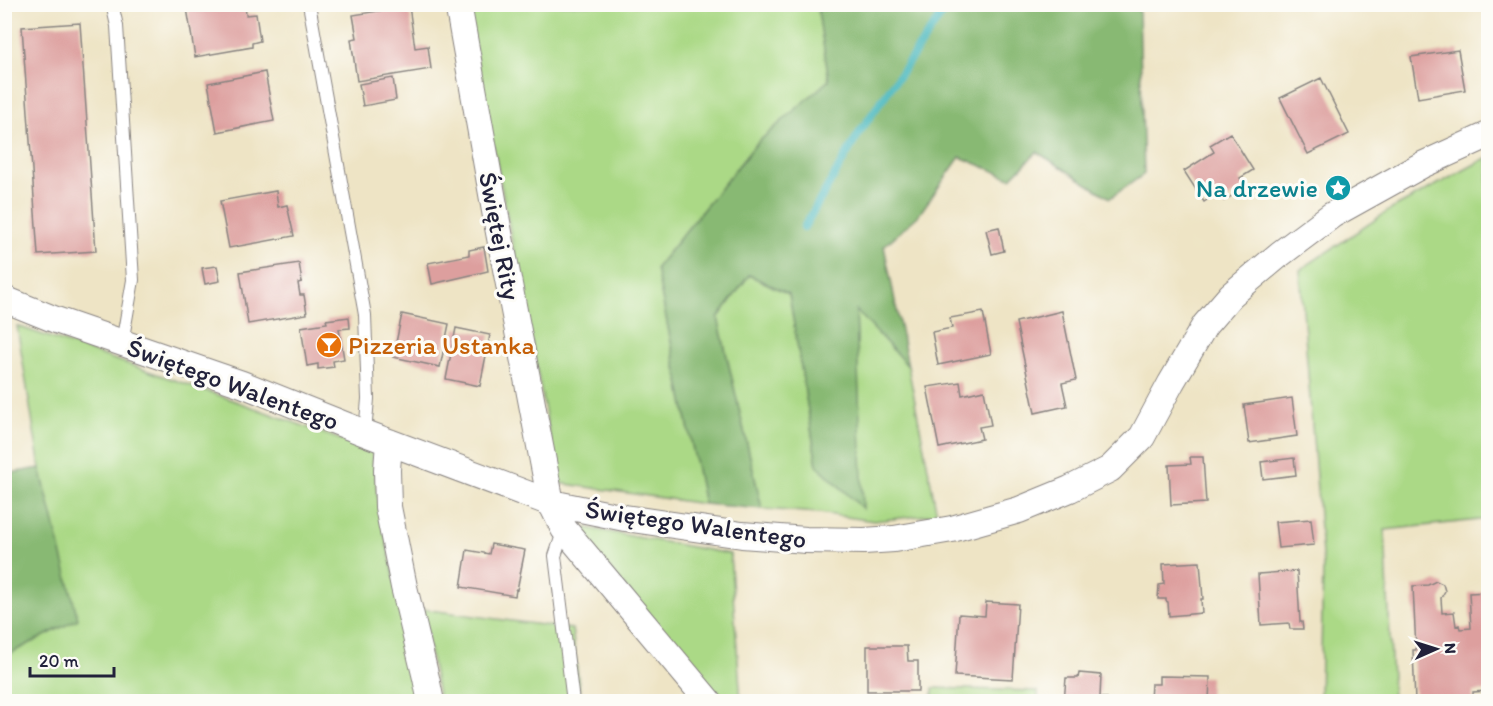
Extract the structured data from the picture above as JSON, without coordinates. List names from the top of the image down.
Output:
{
  "streets": {
    "street": ["Świętej Rity", "Świętego Walentego"]
  },
  "crossings": [
    ["Świętej Rity", "Świętego Walentego"]
  ],
  "places": {
    "place": ["Na drzewie"],
    "bar": ["Pizzeria Ustanka"]
  },
  "scale_bar": "20 m",
  "north": "right"
}
